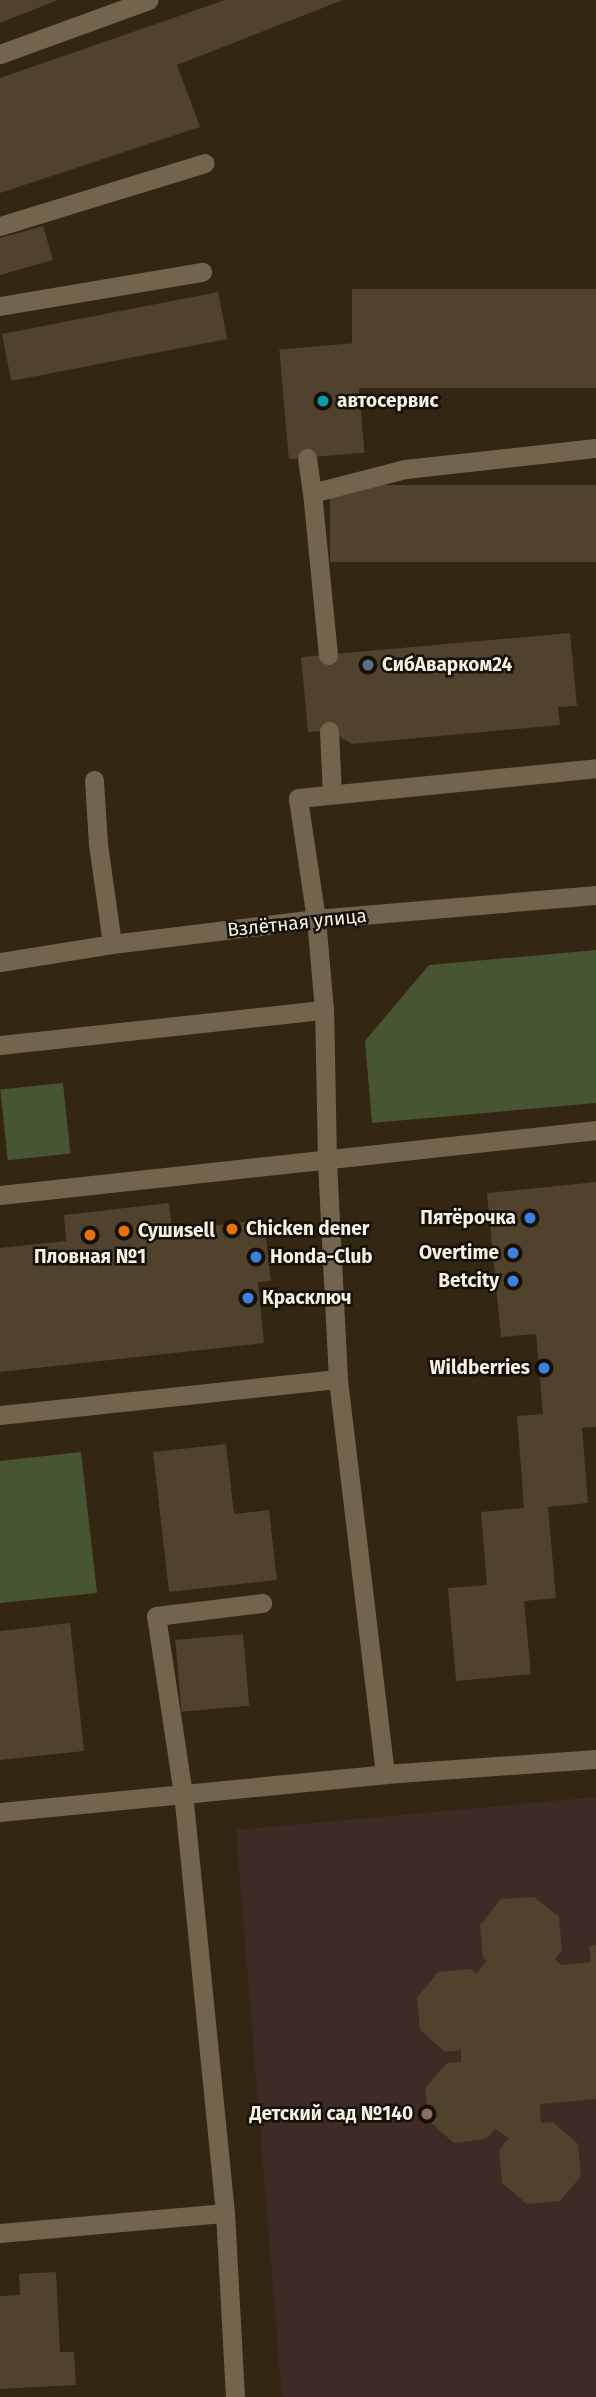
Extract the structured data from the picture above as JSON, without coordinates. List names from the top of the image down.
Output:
{
  "streets": {
    "main road": ["Взлётная улица"]
  },
  "places": [
    "автосервис",
    "СибАварком24",
    "Пятёрочка",
    "Chicken dener",
    "Сушиsell",
    "Пловная №1",
    "Overtime",
    "Honda-Club",
    "Betcity",
    "Красключ",
    "Wildberries",
    "Детский сад №140"
  ]
}
